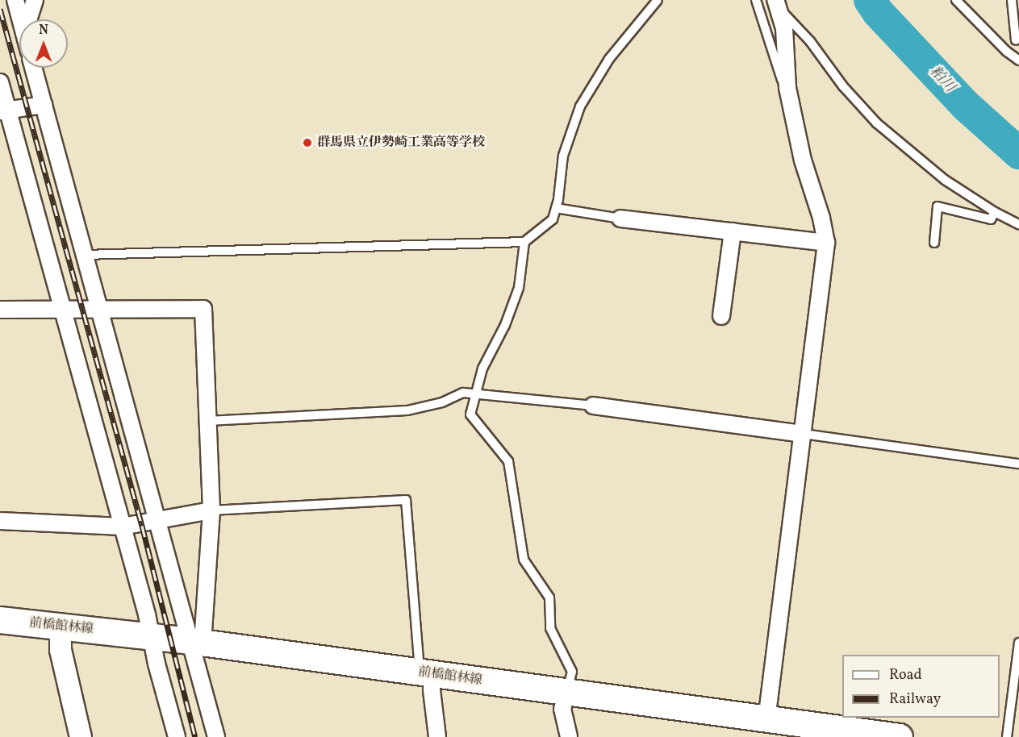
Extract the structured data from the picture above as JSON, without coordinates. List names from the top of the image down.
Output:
{
  "streets": {
    "main road": ["前橋館林線"]
  },
  "water": ["粕川"],
  "places": ["群馬県立伊勢崎工業高等学校"],
  "legend": ["Road", "Railway"],
  "north": "top"
}
